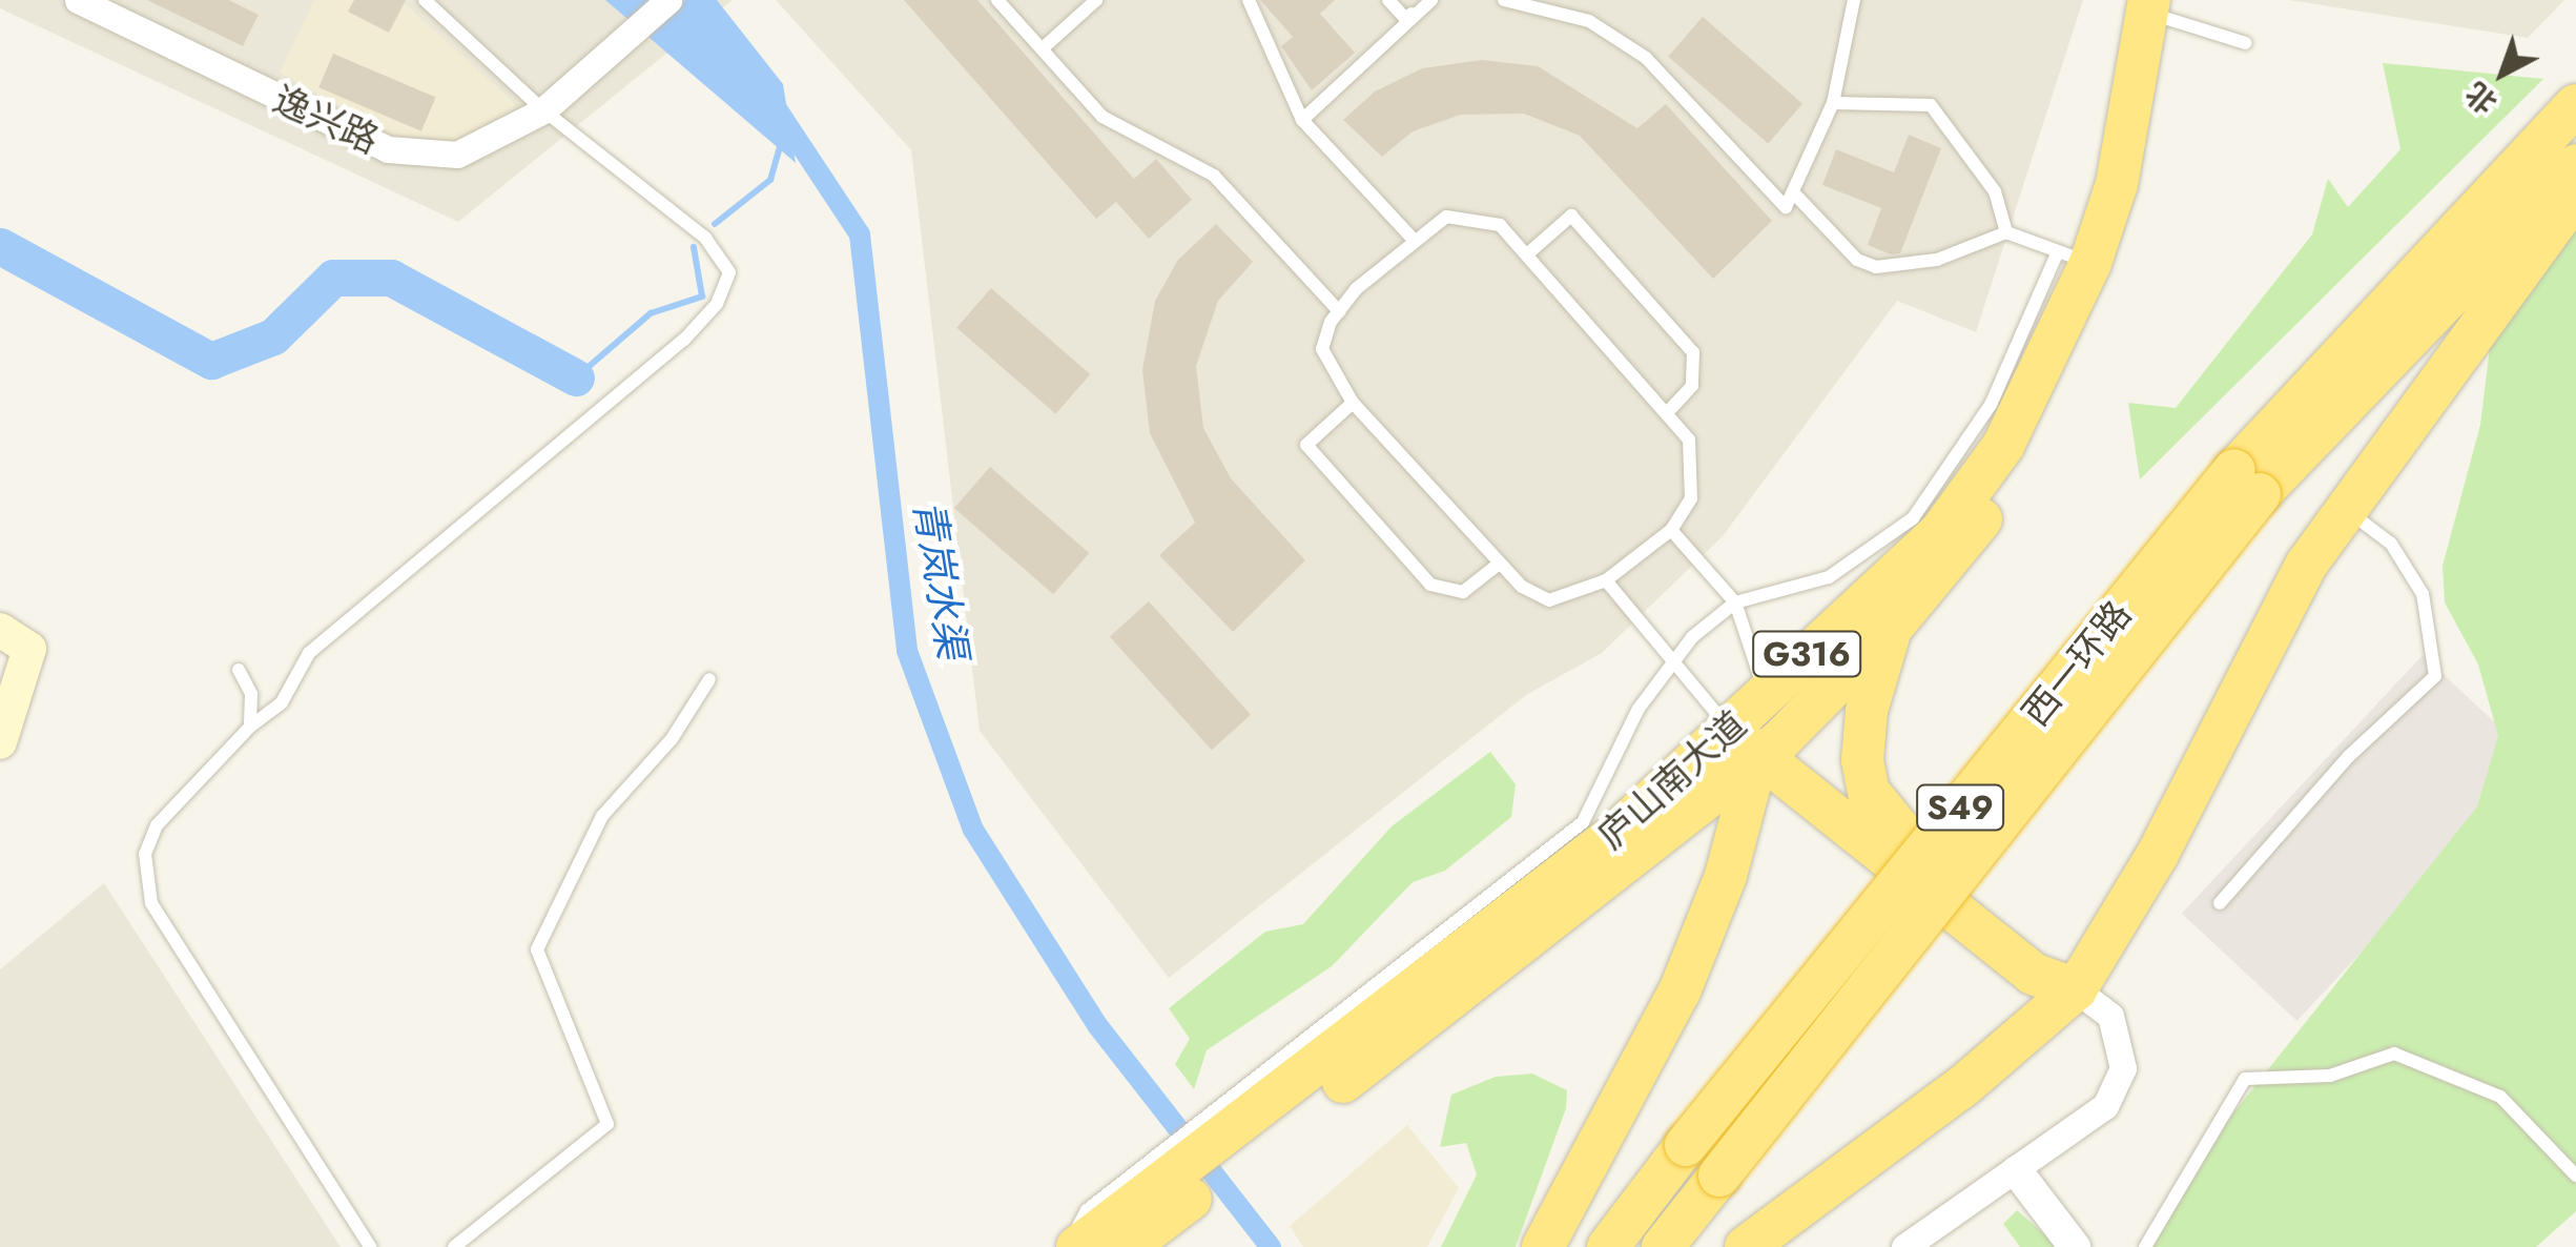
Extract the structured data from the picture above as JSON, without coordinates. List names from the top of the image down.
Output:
{
  "streets": {
    "highway": [
      "G316",
      "西一环路",
      "庐山南大道",
      "S49"
    ],
    "street": ["逸兴路"]
  },
  "water": ["青岚水渠"],
  "north": "bottom left"
}
